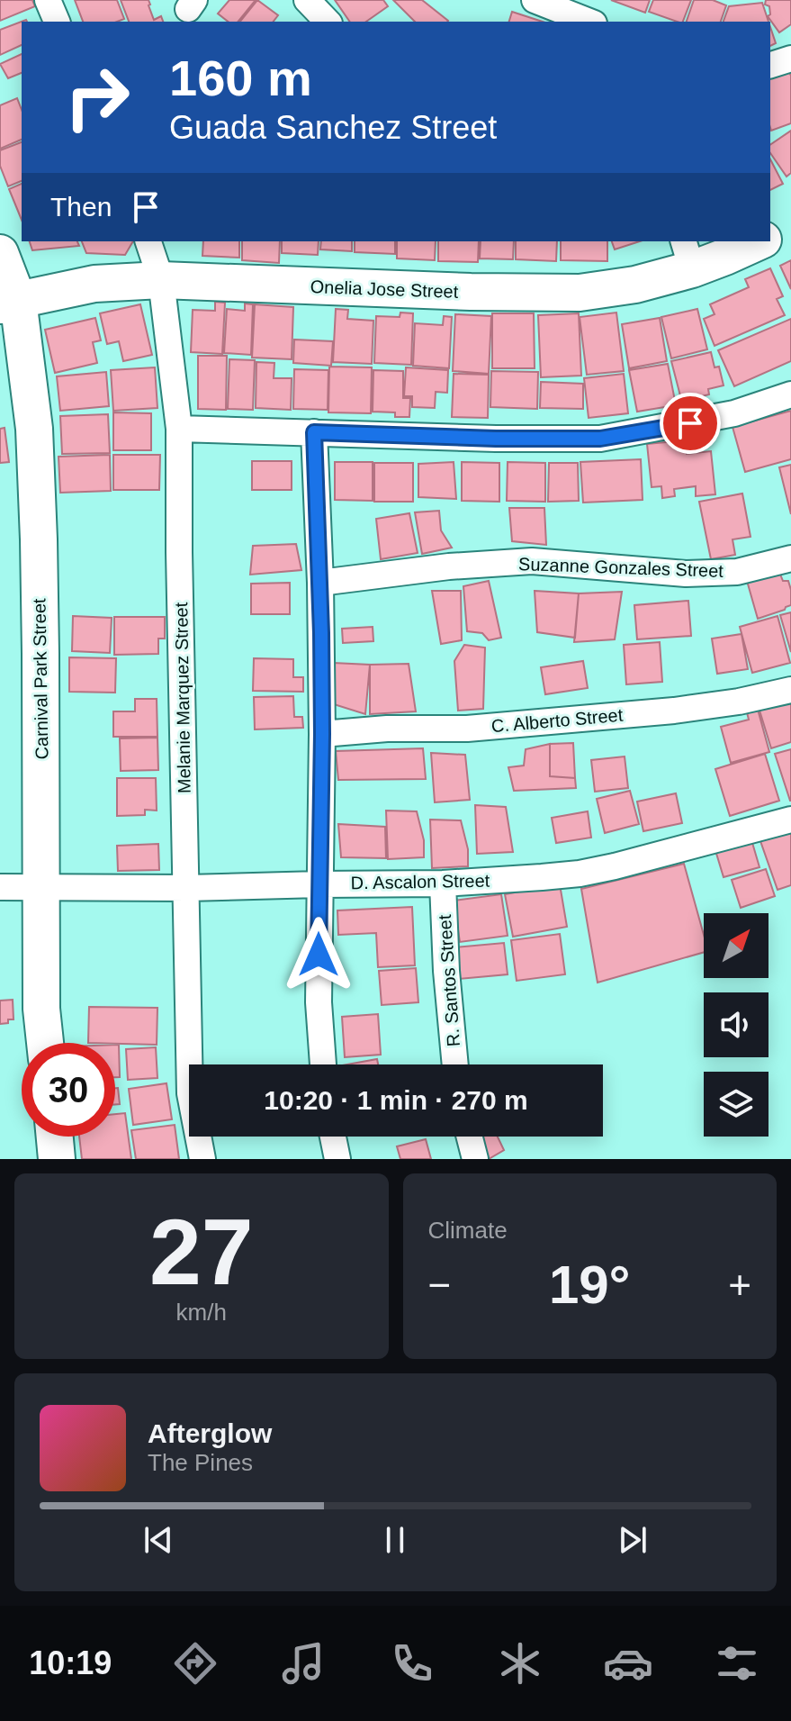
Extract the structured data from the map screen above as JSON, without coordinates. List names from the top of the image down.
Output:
{
  "streets": {
    "street": [
      "Onelia Jose Street",
      "Suzanne Gonzales Street",
      "Carnival Park Street",
      "Melanie Marquez Street",
      "C. Alberto Street",
      "D. Ascalon Street",
      "R. Santos Street"
    ]
  },
  "crossings": [
    ["Onelia Jose Street", "Carnival Park Street"],
    ["Onelia Jose Street", "Melanie Marquez Street"],
    ["Carnival Park Street", "D. Ascalon Street"],
    ["Melanie Marquez Street", "D. Ascalon Street"],
    ["D. Ascalon Street", "R. Santos Street"]
  ],
  "north": "top right",
  "page": {
    "turn": ["160 m", "Guada Sanchez Street"],
    "then": "Then",
    "limit": "30",
    "trip": "10:20 · 1 min · 270 m",
    "tile": [
      ["27", "km/h"],
      "Climate"
    ],
    "heat": ["−", "19°", "+"],
    "song": ["Afterglow", "The Pines"],
    "tabs": "10:19"
  }
}
